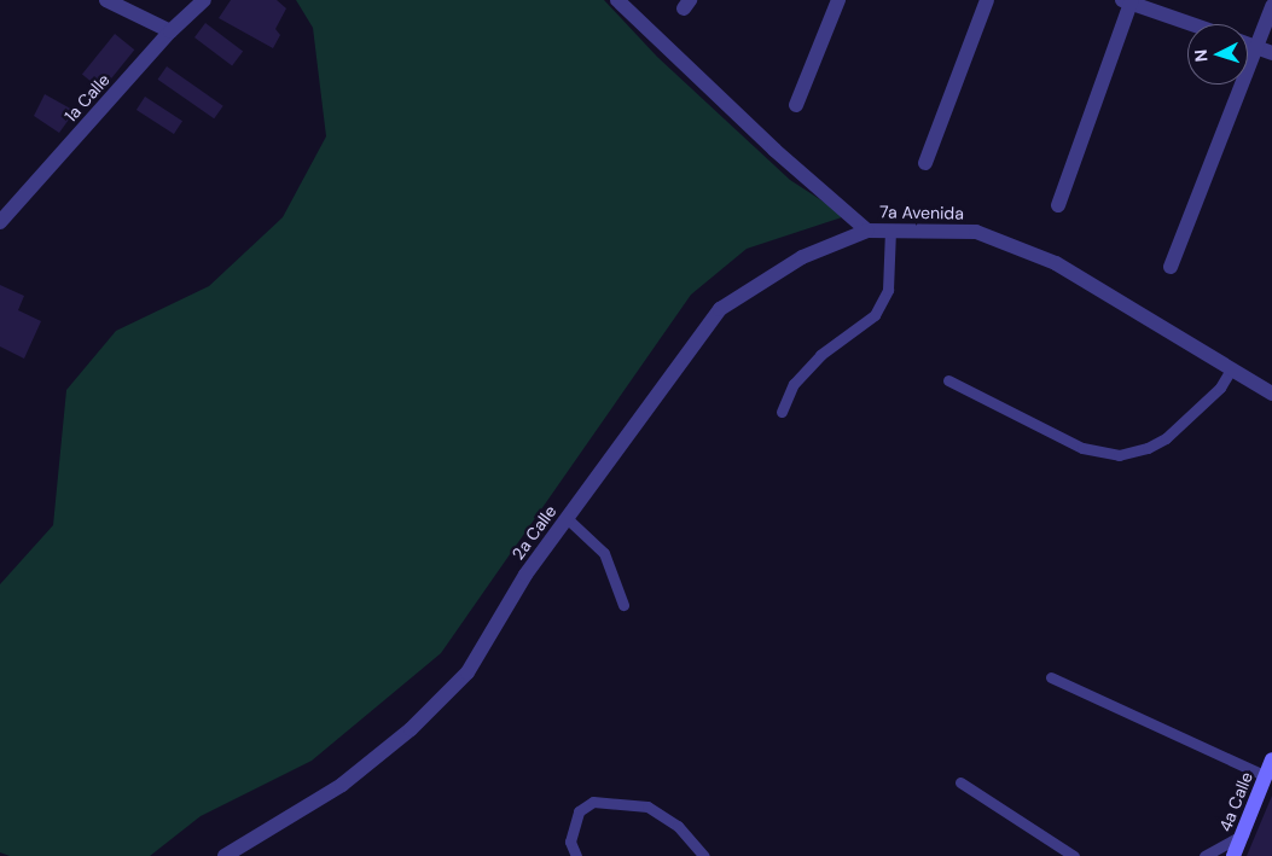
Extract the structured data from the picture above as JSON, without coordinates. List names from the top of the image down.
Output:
{
  "streets": {
    "main road": ["4a Calle"],
    "street": ["1a Calle", "7a Avenida", "2a Calle"]
  },
  "crossings": [
    ["7a Avenida", "2a Calle"]
  ],
  "north": "left"
}
